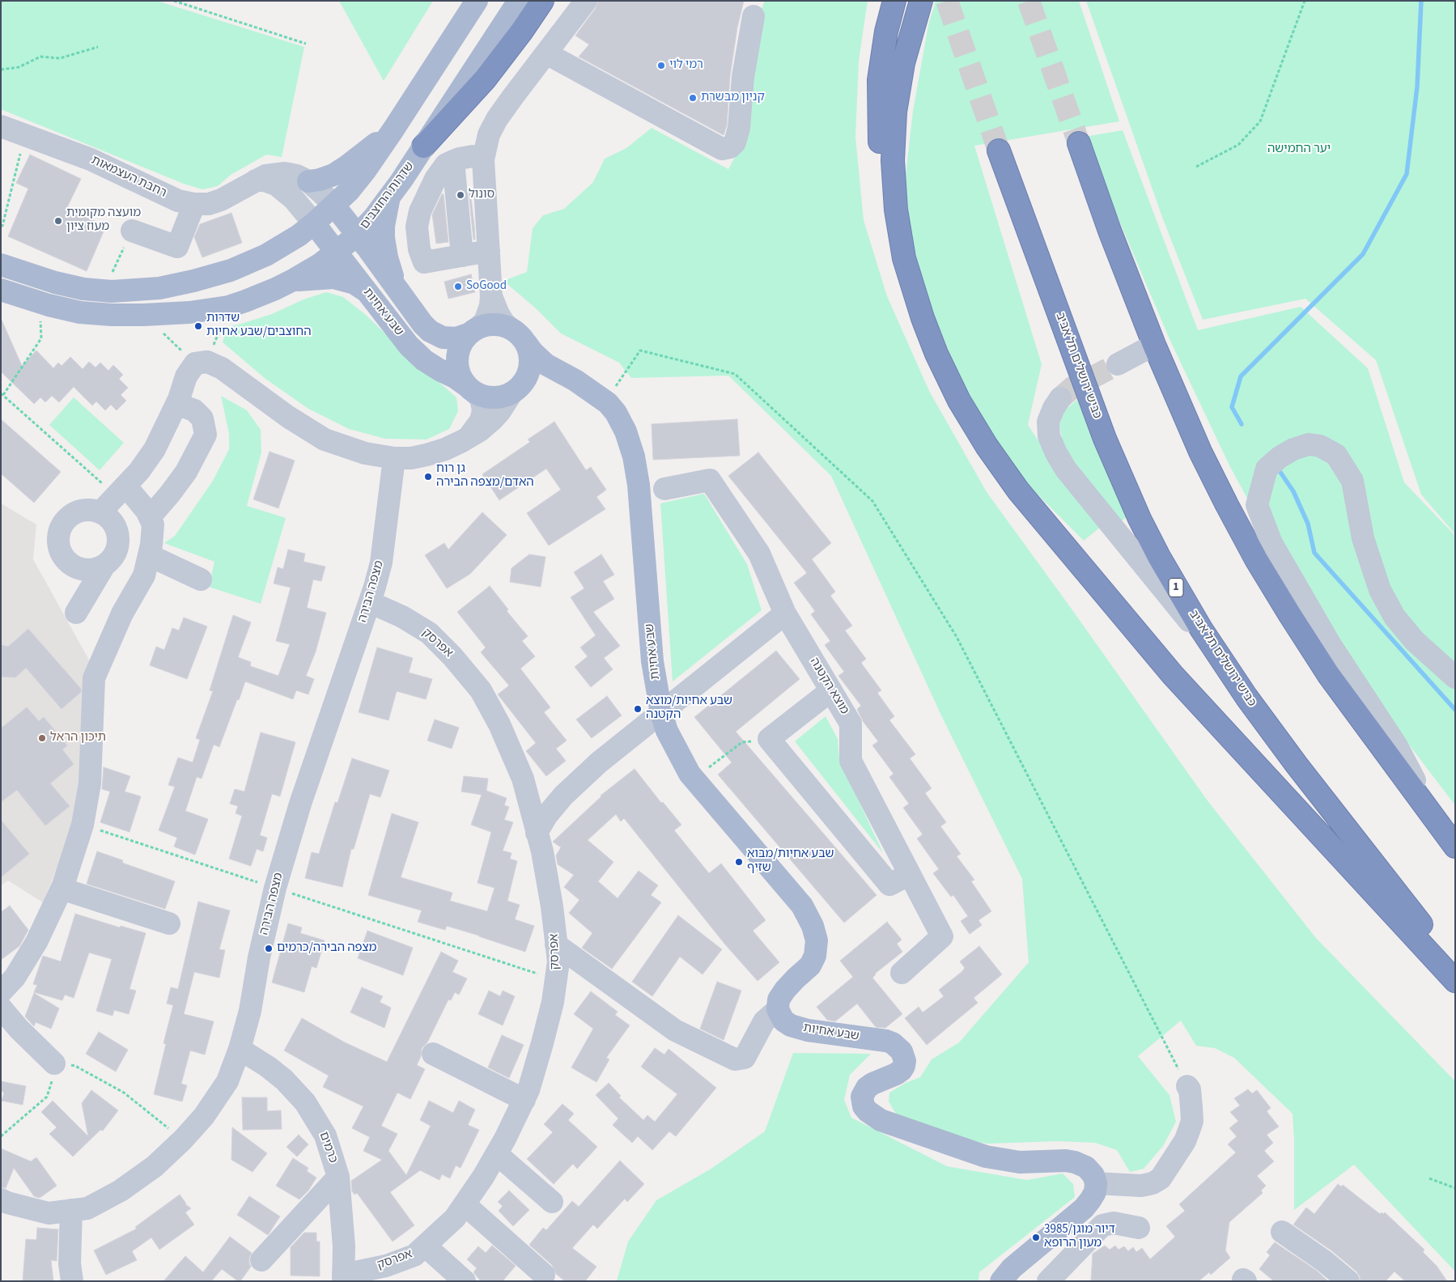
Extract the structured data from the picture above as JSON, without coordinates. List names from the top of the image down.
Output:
{
  "streets": {
    "highway": ["כביש ירושלים תל אביב", "1"],
    "main road": ["שדרות החוצבים", "שבע אחיות"],
    "street": [
      "רחבת העצמאות",
      "מצפה הבירה",
      "אפרסק",
      "מוצא הקטנה",
      "כרמים"
    ]
  },
  "crossings": [
    ["רחבת העצמאות", "שבע אחיות"],
    ["שדרות החוצבים", "שבע אחיות"],
    ["מצפה הבירה", "אפרסק"],
    ["מצפה הבירה", "כרמים"],
    ["אפרסק", "כרמים"]
  ],
  "parks": ["יער החמישה"],
  "places": [
    "רמי לוי",
    "קניון מבשרת",
    "סונול",
    "מועצה מקומית מעוז ציון",
    "SoGood",
    "שדרות החוצבים/שבע אחיות",
    "גן רוח האדם/מצפה הבירה",
    "שבע אחיות/מוצא הקטנה",
    "תיכון הראל",
    "שבע אחיות/מבוא שזיף",
    "מצפה הבירה/כרמים",
    "3985/דיור מוגן מעון הרופא"
  ]
}
